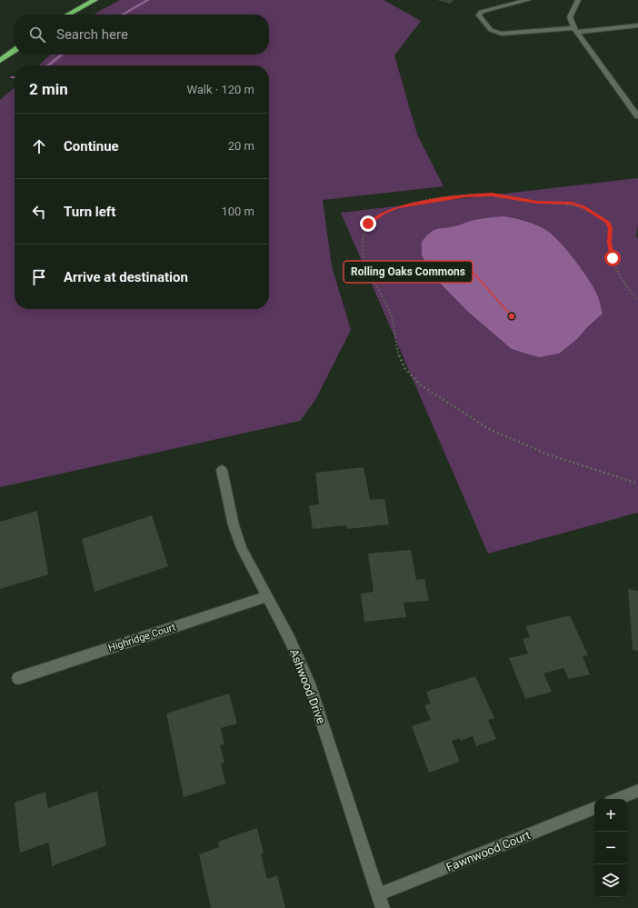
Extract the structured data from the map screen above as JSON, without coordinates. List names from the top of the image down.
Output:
{
  "streets": {
    "street": ["Highridge Court", "Ashwood Drive", "Fawnwood Court"]
  },
  "crossings": [
    ["Highridge Court", "Ashwood Drive"],
    ["Ashwood Drive", "Fawnwood Court"]
  ],
  "places": ["Rolling Oaks Commons"],
  "page": {
    "search": "Search here",
    "heading": ["2 min", "Walk · 120 m"],
    "list": [
      ["Continue", "20 m"],
      ["Turn left", "100 m"],
      "Arrive at destination"
    ],
    "map_buttons": ["+", "−"]
  }
}
